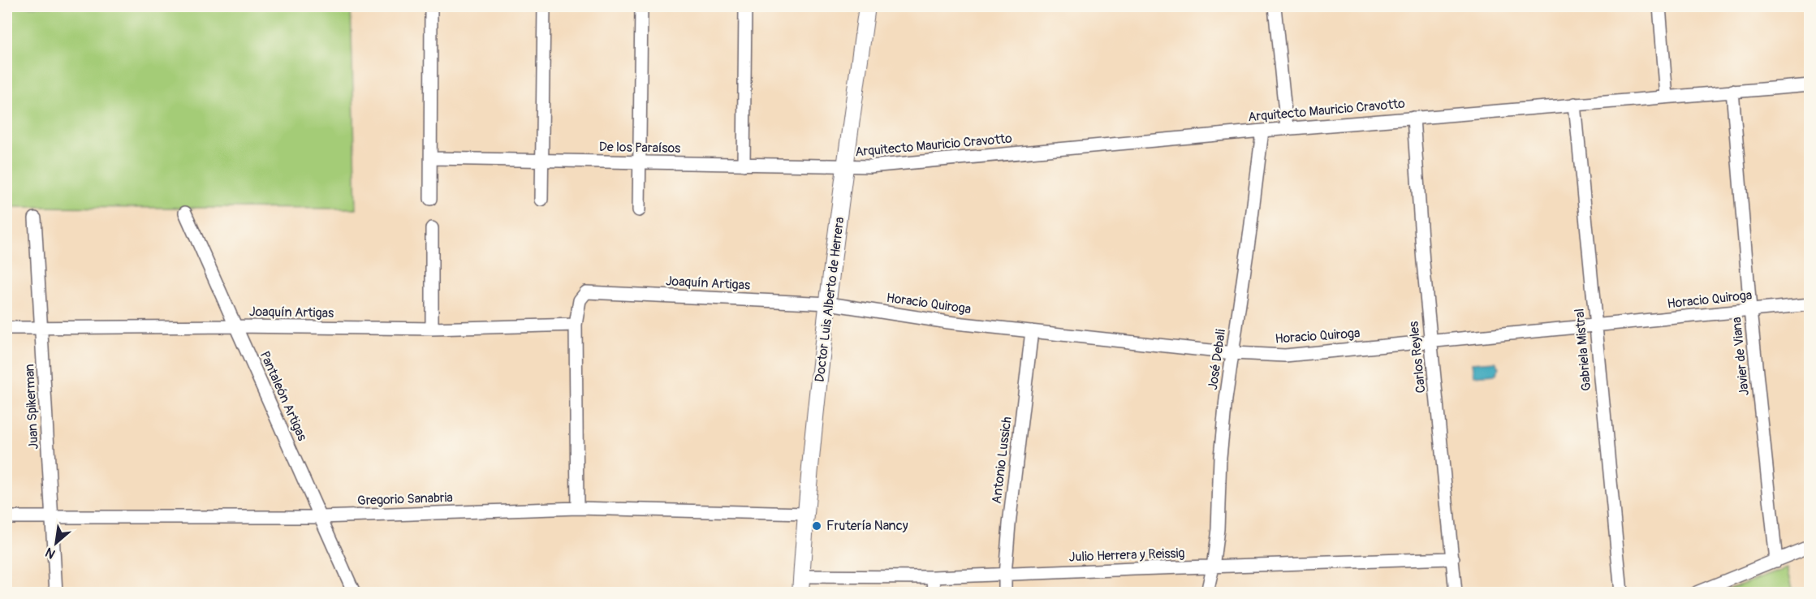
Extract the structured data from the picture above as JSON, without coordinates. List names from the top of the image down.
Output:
{
  "streets": {
    "street": [
      "Arquitecto Mauricio Cravotto",
      "De los Paraísos",
      "Joaquín Artigas",
      "Doctor Luis Alberto de Herrera",
      "Horacio Quiroga",
      "Gabriela Mistral",
      "Javier de Viana",
      "Carlos Reyles",
      "José Debali",
      "Pantaleón Artigas",
      "Juan Spikerman",
      "Antonio Lussich",
      "Gregorio Sanabria",
      "Julio Herrera y Reissig"
    ]
  },
  "crossings": [
    ["Arquitecto Mauricio Cravotto", "De los Paraísos"],
    ["Arquitecto Mauricio Cravotto", "Doctor Luis Alberto de Herrera"],
    ["Arquitecto Mauricio Cravotto", "Gabriela Mistral"],
    ["Arquitecto Mauricio Cravotto", "Javier de Viana"],
    ["Arquitecto Mauricio Cravotto", "Carlos Reyles"],
    ["Arquitecto Mauricio Cravotto", "José Debali"],
    ["De los Paraísos", "Doctor Luis Alberto de Herrera"],
    ["Joaquín Artigas", "Doctor Luis Alberto de Herrera"],
    ["Joaquín Artigas", "Horacio Quiroga"],
    ["Joaquín Artigas", "Pantaleón Artigas"],
    ["Joaquín Artigas", "Juan Spikerman"],
    ["Doctor Luis Alberto de Herrera", "Horacio Quiroga"],
    ["Doctor Luis Alberto de Herrera", "Gregorio Sanabria"],
    ["Doctor Luis Alberto de Herrera", "Julio Herrera y Reissig"],
    ["Horacio Quiroga", "Gabriela Mistral"],
    ["Horacio Quiroga", "Javier de Viana"],
    ["Horacio Quiroga", "Carlos Reyles"],
    ["Horacio Quiroga", "José Debali"],
    ["Horacio Quiroga", "Antonio Lussich"],
    ["Carlos Reyles", "Julio Herrera y Reissig"],
    ["José Debali", "Julio Herrera y Reissig"],
    ["Pantaleón Artigas", "Gregorio Sanabria"],
    ["Juan Spikerman", "Gregorio Sanabria"],
    ["Antonio Lussich", "Julio Herrera y Reissig"]
  ],
  "places": ["Frutería Nancy"],
  "north": "bottom left"
}
